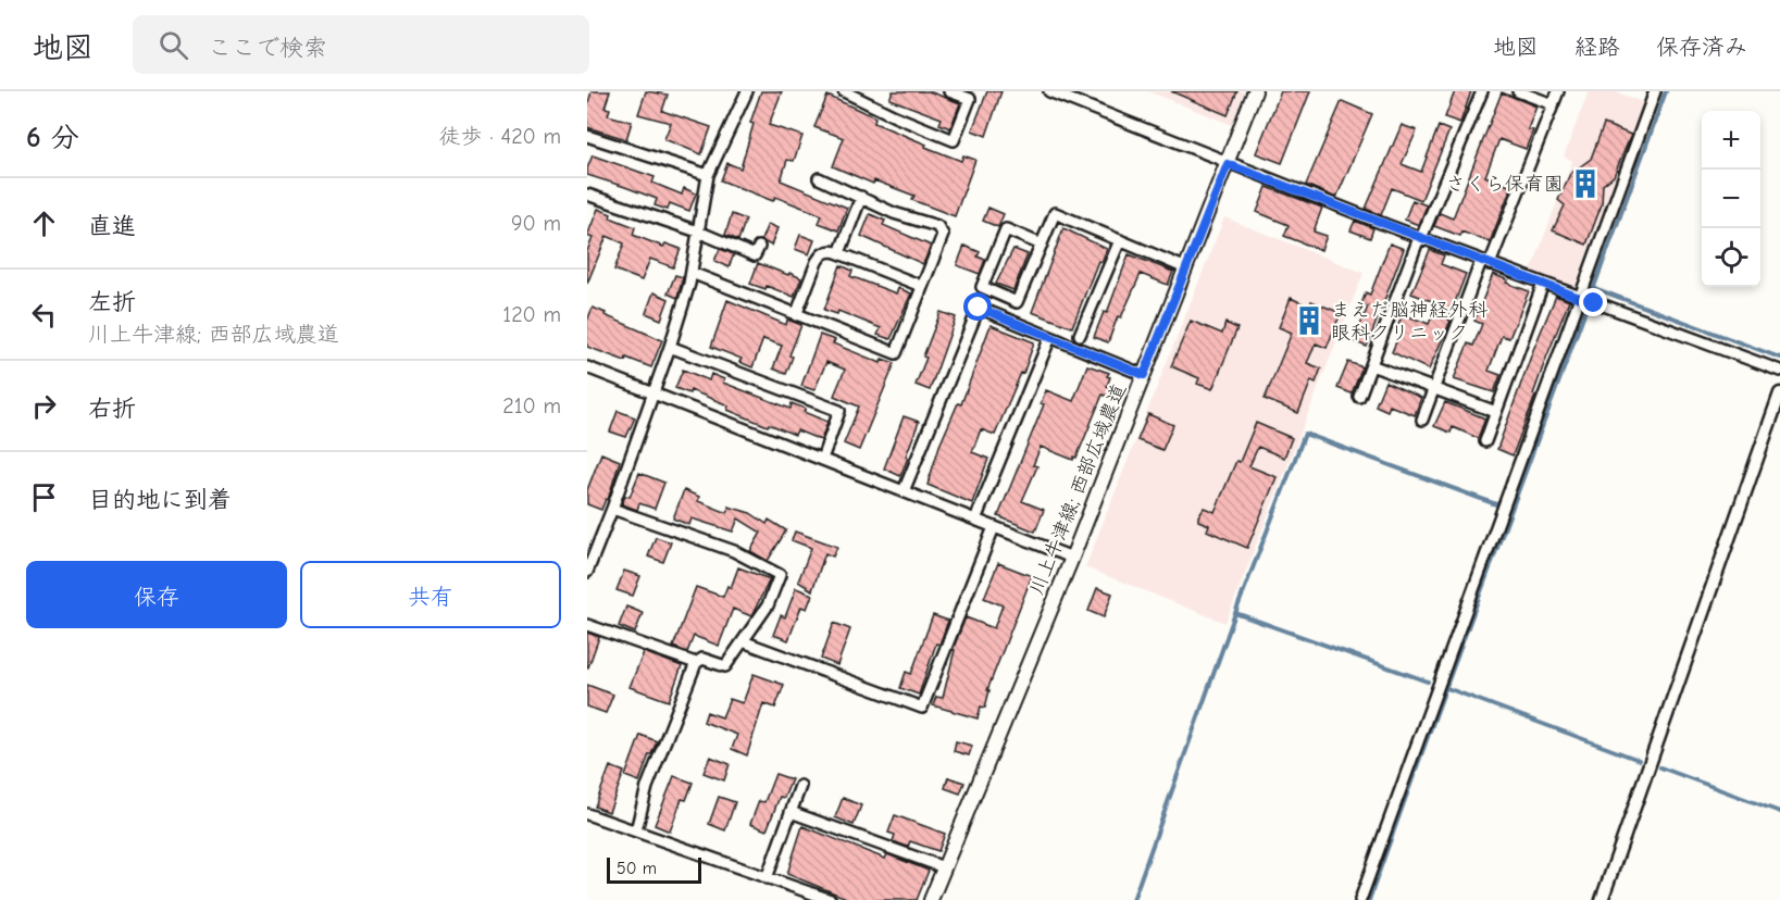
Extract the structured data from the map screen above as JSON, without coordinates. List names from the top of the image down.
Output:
{
  "streets": {
    "main road": ["川上牛津線; 西部広域農道"]
  },
  "places": {
    "building": ["さくら保育園", "まえだ脳神経外科 眼科クリニック"]
  },
  "scale_bar": "50 m",
  "page": {
    "header": "地図",
    "search": "ここで検索",
    "nav": ["地図", "経路", "保存済み"],
    "heading": ["6 分", "徒歩 · 420 m"],
    "map_buttons": ["+", "−"],
    "list": [
      ["直進", "90 m"],
      ["左折", "川上牛津線; 西部広域農道", "120 m"],
      ["右折", "210 m"],
      "目的地に到着"
    ],
    "buttons": ["保存", "共有"],
    "scale": "50 m"
  }
}
